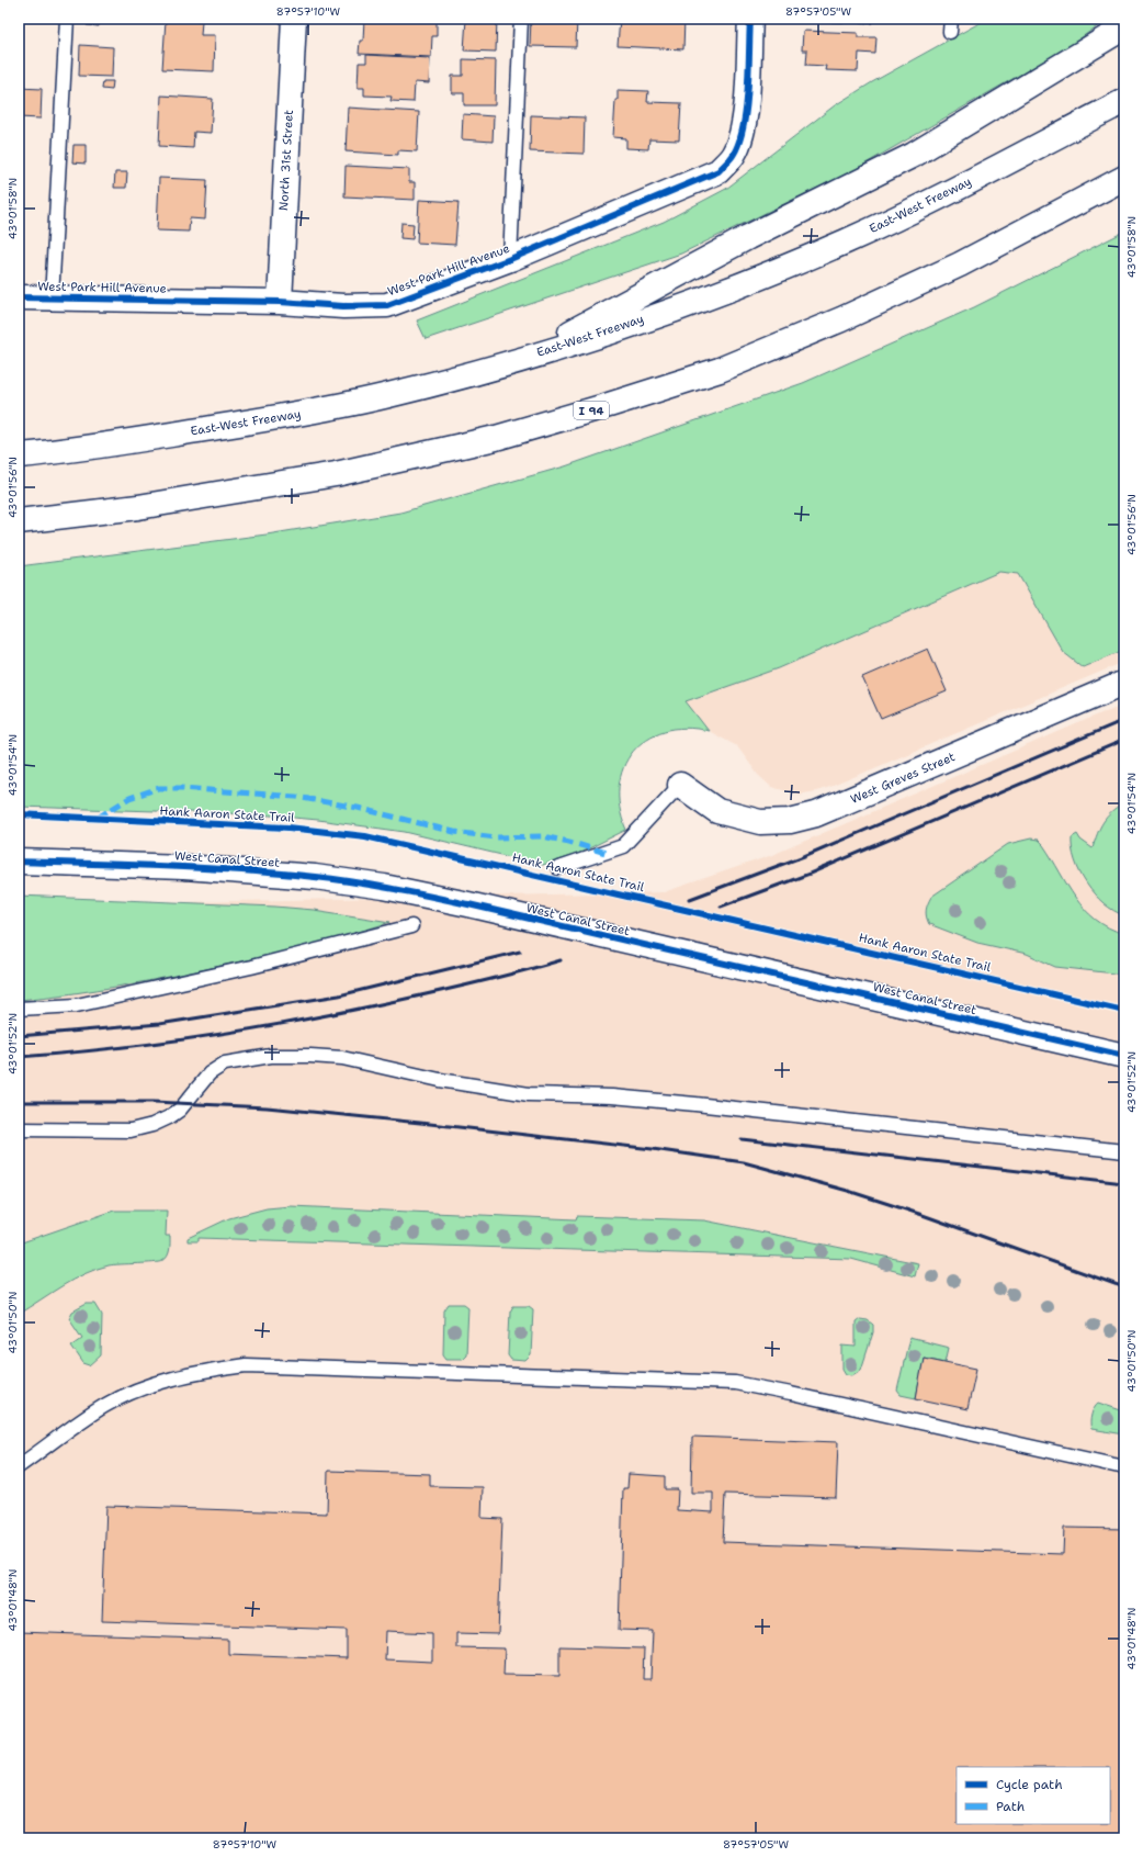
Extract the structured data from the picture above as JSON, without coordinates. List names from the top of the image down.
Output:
{
  "streets": {
    "main road": [
      "North 31st Street",
      "East-West Freeway",
      "West Park Hill Avenue",
      "I 94",
      "West Greves Street",
      "West Canal Street"
    ],
    "cycle path": ["Hank Aaron State Trail"]
  },
  "crossings": [
    ["North 31st Street", "West Park Hill Avenue"]
  ],
  "legend": ["Cycle path", "Path"],
  "coordinates": [
    "87°57'10\"W",
    "87°57'05\"W",
    "43°01'58\"N",
    "43°01'56\"N",
    "43°01'54\"N",
    "43°01'52\"N",
    "43°01'50\"N",
    "43°01'48\"N"
  ]
}
